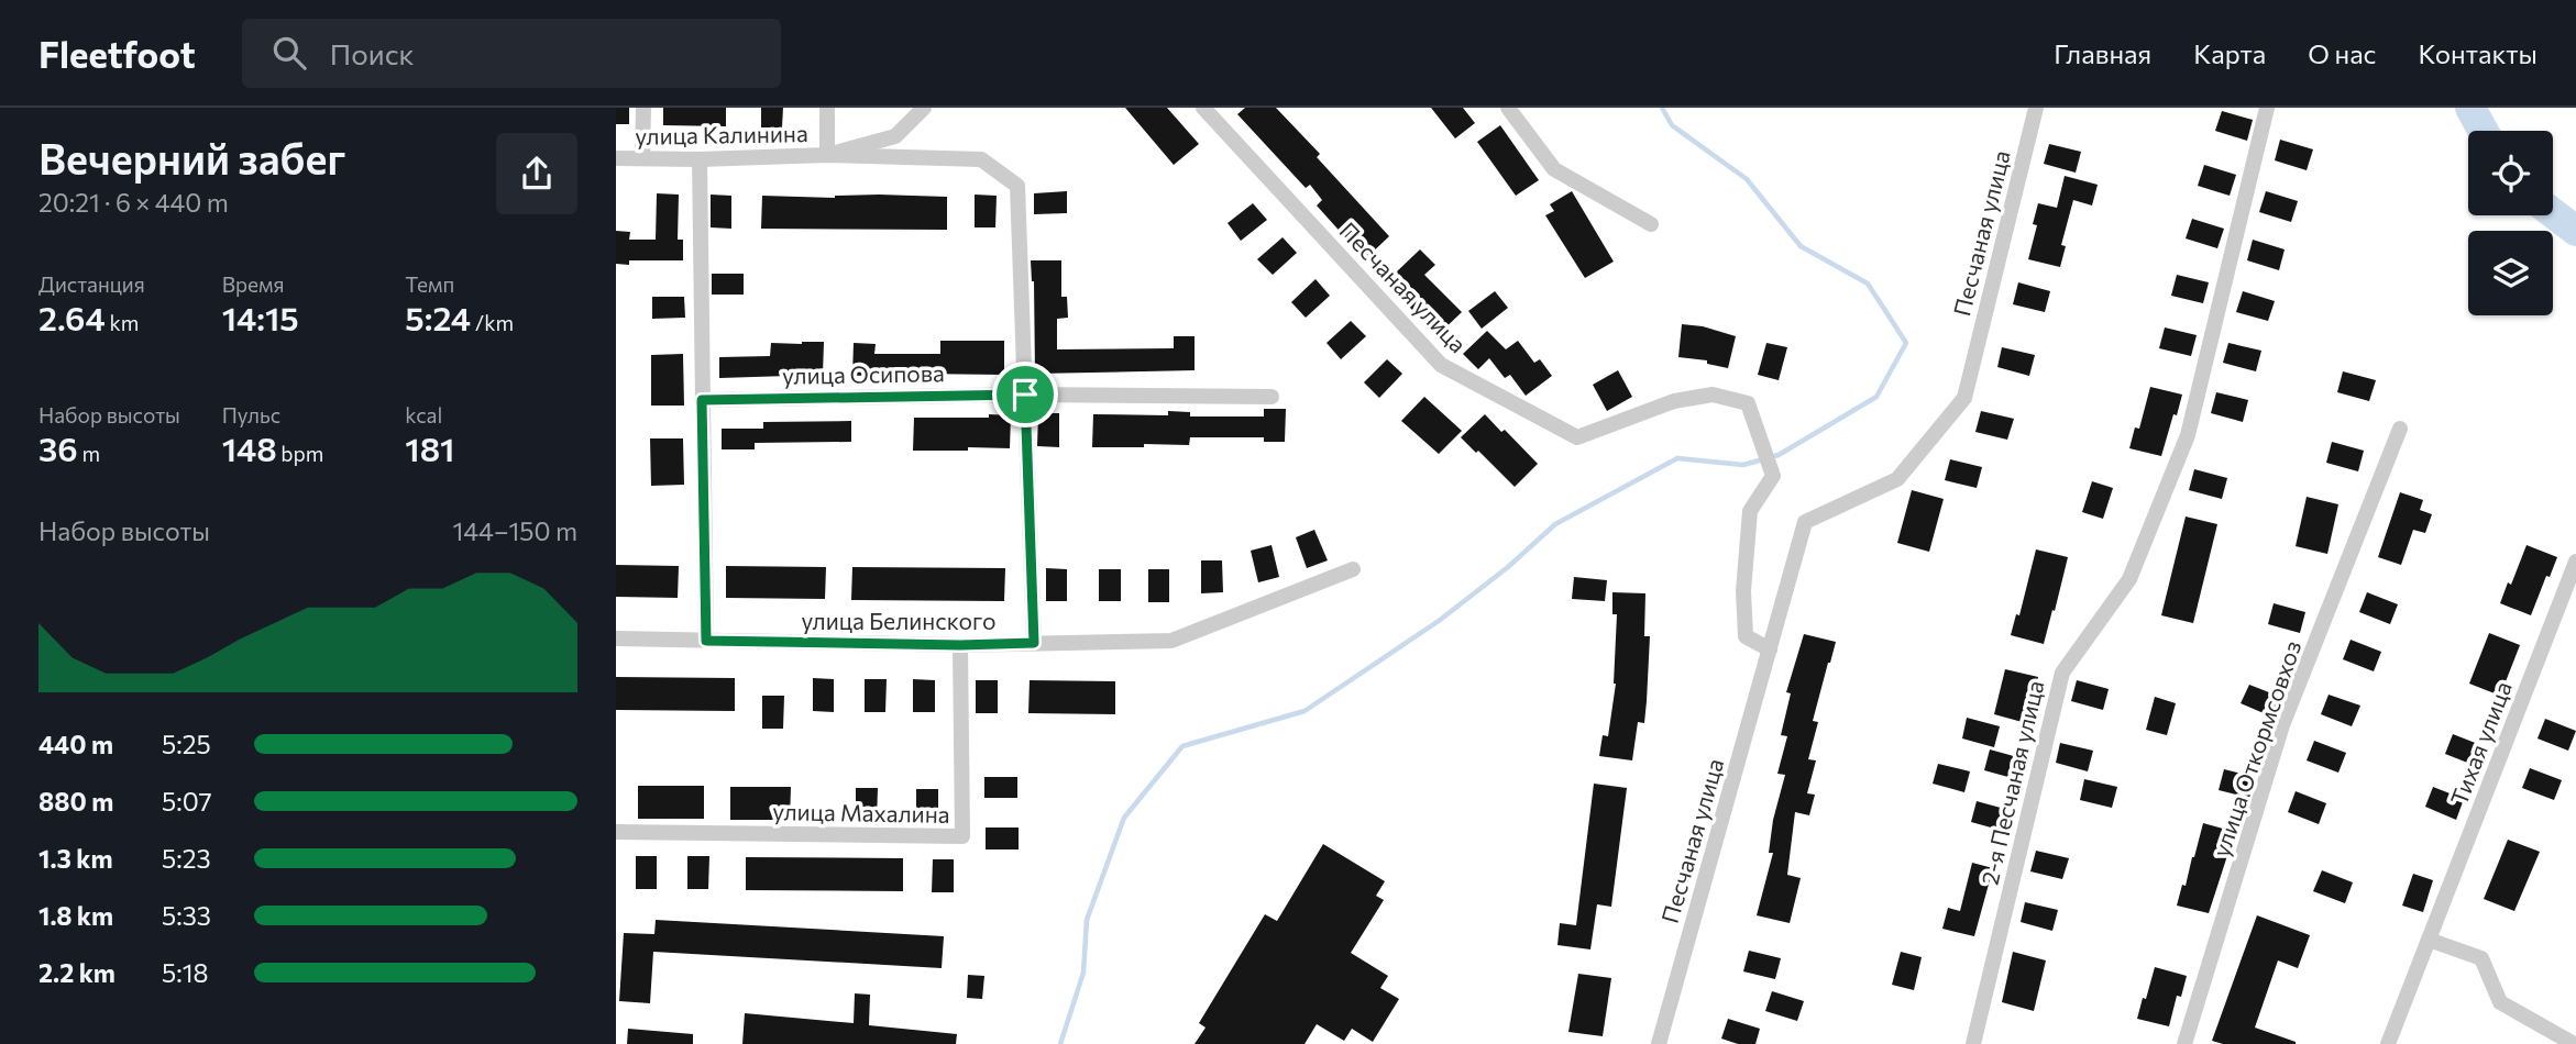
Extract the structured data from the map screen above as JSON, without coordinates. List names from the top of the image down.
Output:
{
  "streets": {
    "street": [
      "улица Калинина",
      "Песчаная улица",
      "улица Осипова",
      "улица Белинского",
      "Тихая улица",
      "улица Откормсовхоз",
      "2-я Песчаная улица",
      "улица Махалина"
    ]
  },
  "crossings": [
    ["улица Калинина", "улица Осипова"],
    ["улица Белинского", "улица Махалина"]
  ],
  "page": {
    "header": "Fleetfoot",
    "search": "Поиск",
    "nav": [
      "Главная",
      "Карта",
      "О нас",
      "Контакты"
    ],
    "heading": ["Вечерний забег", "20:21 · 6 × 440 m"],
    "stats": [
      ["Дистанция", "2.64 km"],
      ["Время", "14:15"],
      ["Темп", "5:24 /km"],
      ["Набор высоты", "36 m"],
      ["Пульс", "148 bpm"],
      ["kcal", "181"]
    ],
    "chart": ["Набор высоты", "144–150 m"],
    "list": [
      {
        "name": "440 m",
        "note": "5:25"
      },
      {
        "name": "880 m",
        "note": "5:07"
      },
      {
        "name": "1.3 km",
        "note": "5:23"
      },
      {
        "name": "1.8 km",
        "note": "5:33"
      },
      {
        "name": "2.2 km",
        "note": "5:18"
      }
    ]
  }
}
